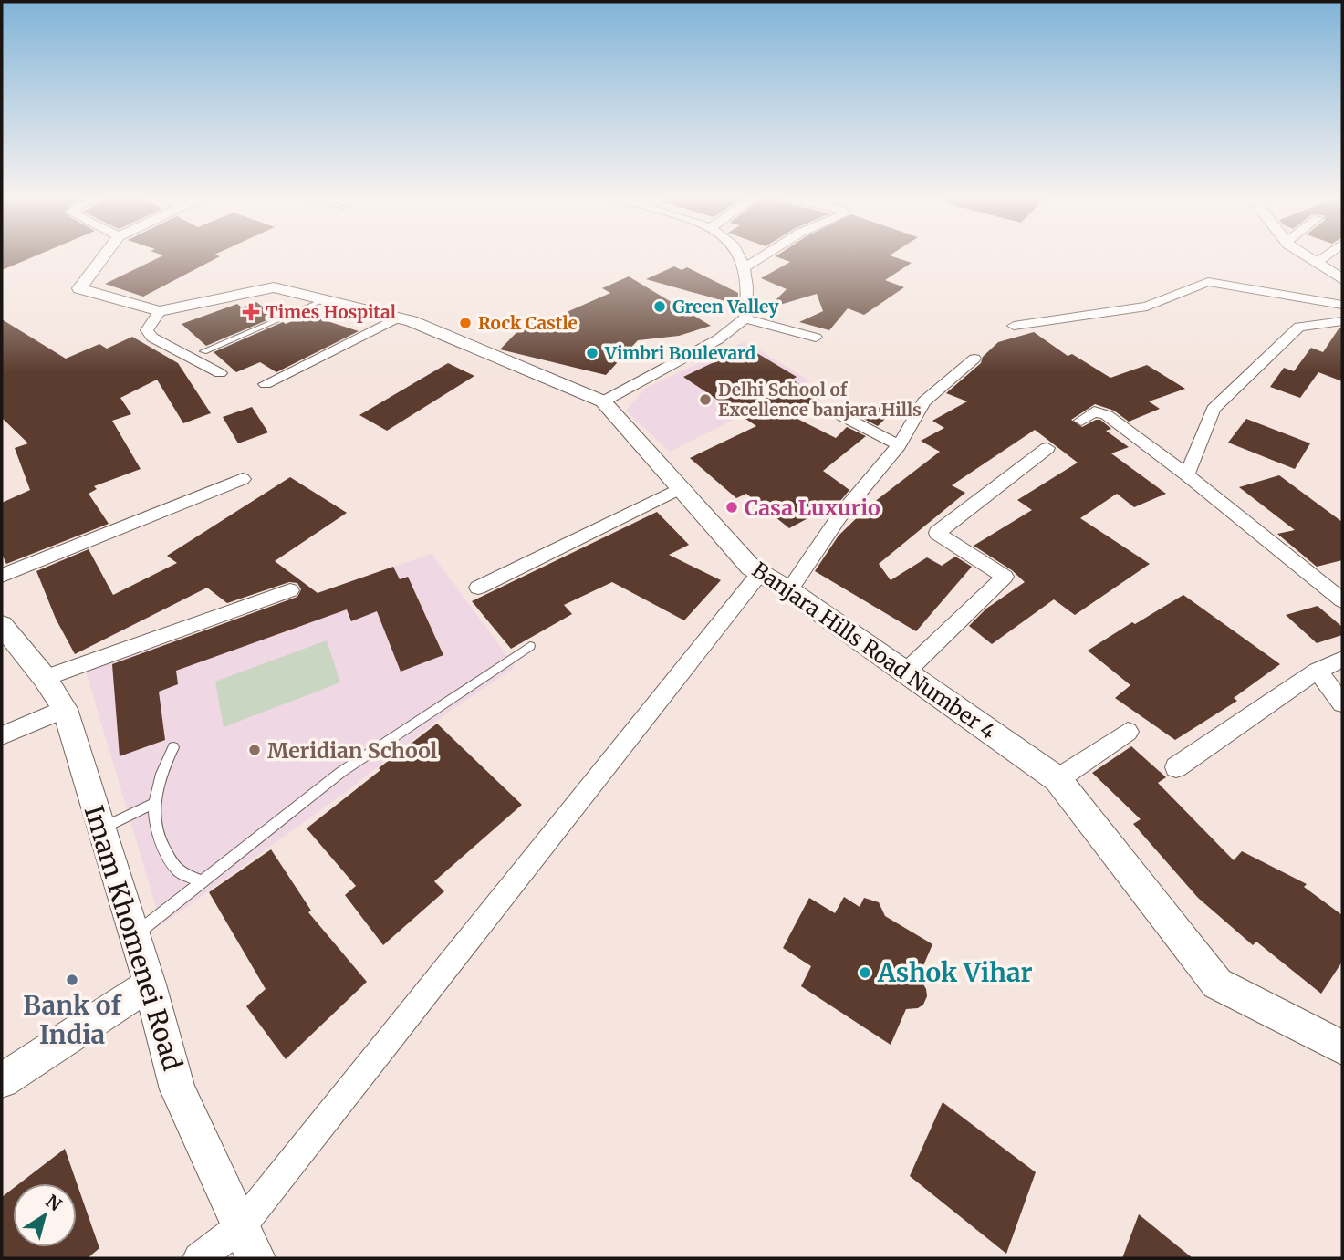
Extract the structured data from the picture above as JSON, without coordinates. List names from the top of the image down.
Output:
{
  "streets": {
    "street": ["Banjara Hills Road Number 4", "Imam Khomenei Road"]
  },
  "places": {
    "other": [
      "Green Valley",
      "Rock Castle",
      "Vimbri Boulevard",
      "Delhi School of Excellence banjara Hills",
      "Casa Luxurio",
      "Meridian School",
      "Ashok Vihar",
      "Bank of India"
    ],
    "health": ["Times Hospital"]
  },
  "north": "top right"
}
